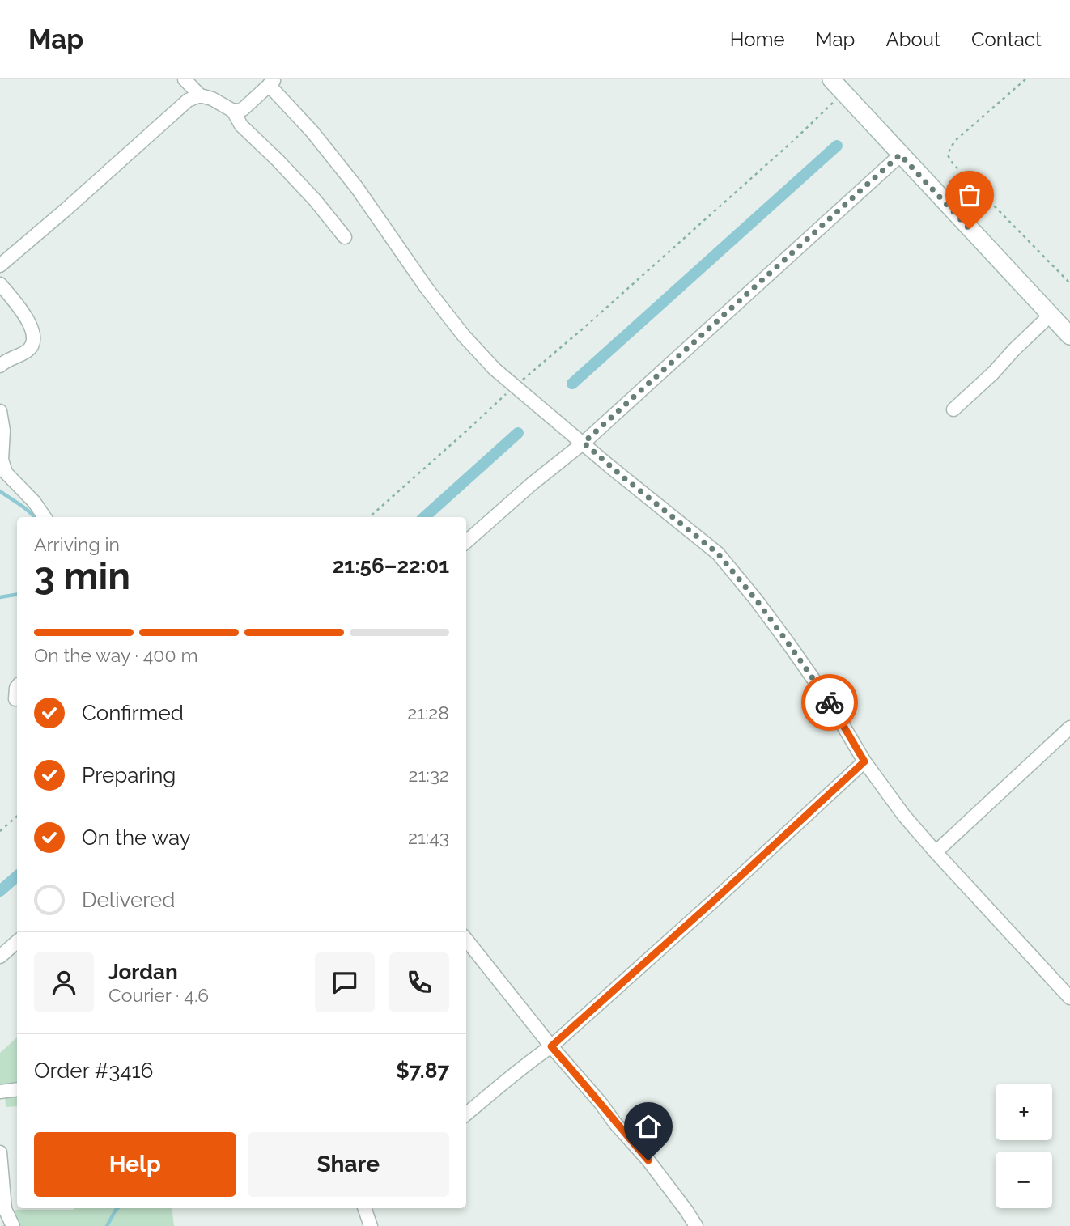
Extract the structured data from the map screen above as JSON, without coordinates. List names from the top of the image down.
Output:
{
  "page": {
    "header": "Map",
    "nav": [
      "Home",
      "Map",
      "About",
      "Contact"
    ],
    "heading": ["3 min", "Arriving in", "21:56–22:01"],
    "panel": [
      "Jordan",
      "Courier · 4.6",
      "Order #3416",
      "$7.87"
    ],
    "bar": "On the way · 400 m",
    "list": [
      ["Confirmed", "21:28"],
      ["Preparing", "21:32"],
      ["On the way", "21:43"],
      "Delivered"
    ],
    "map_buttons": ["+", "−"],
    "buttons": ["Help", "Share"]
  }
}
